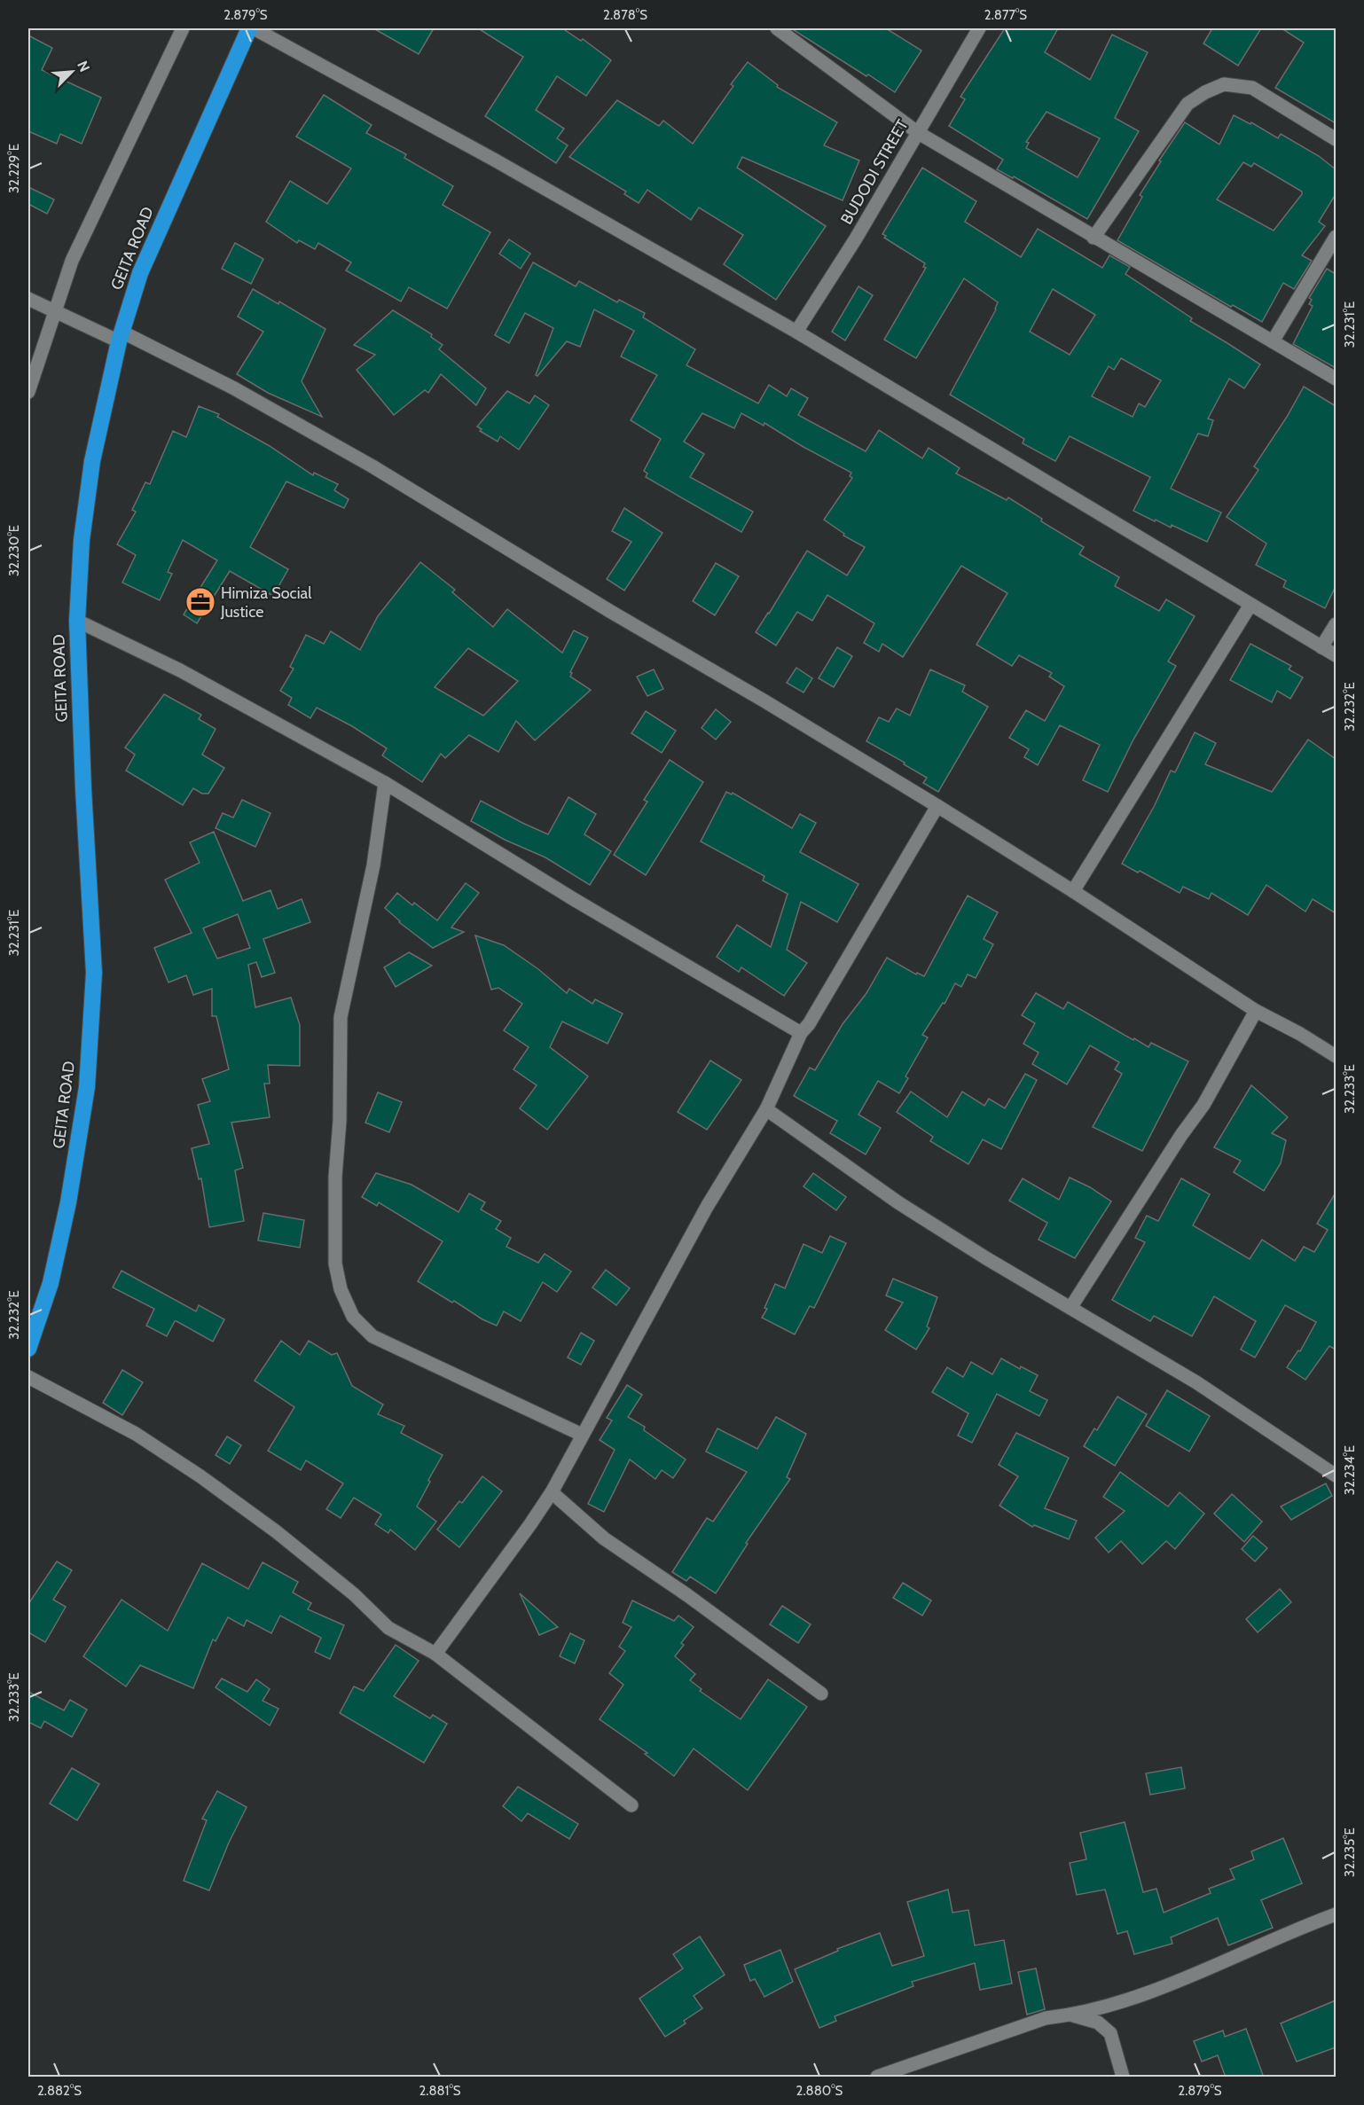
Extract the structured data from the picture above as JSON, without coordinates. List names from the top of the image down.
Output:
{
  "streets": {
    "highway": ["GEITA ROAD"],
    "street": ["BUDODI STREET"]
  },
  "places": {
    "office": ["Himiza Social Justice"]
  },
  "north": "top right",
  "coordinates": [
    "2.879°S",
    "2.878°S",
    "2.877°S",
    "32.229°E",
    "32.231°E",
    "32.230°E",
    "32.232°E",
    "32.233°E",
    "32.234°E",
    "32.235°E",
    "2.882°S",
    "2.881°S",
    "2.880°S"
  ]
}
